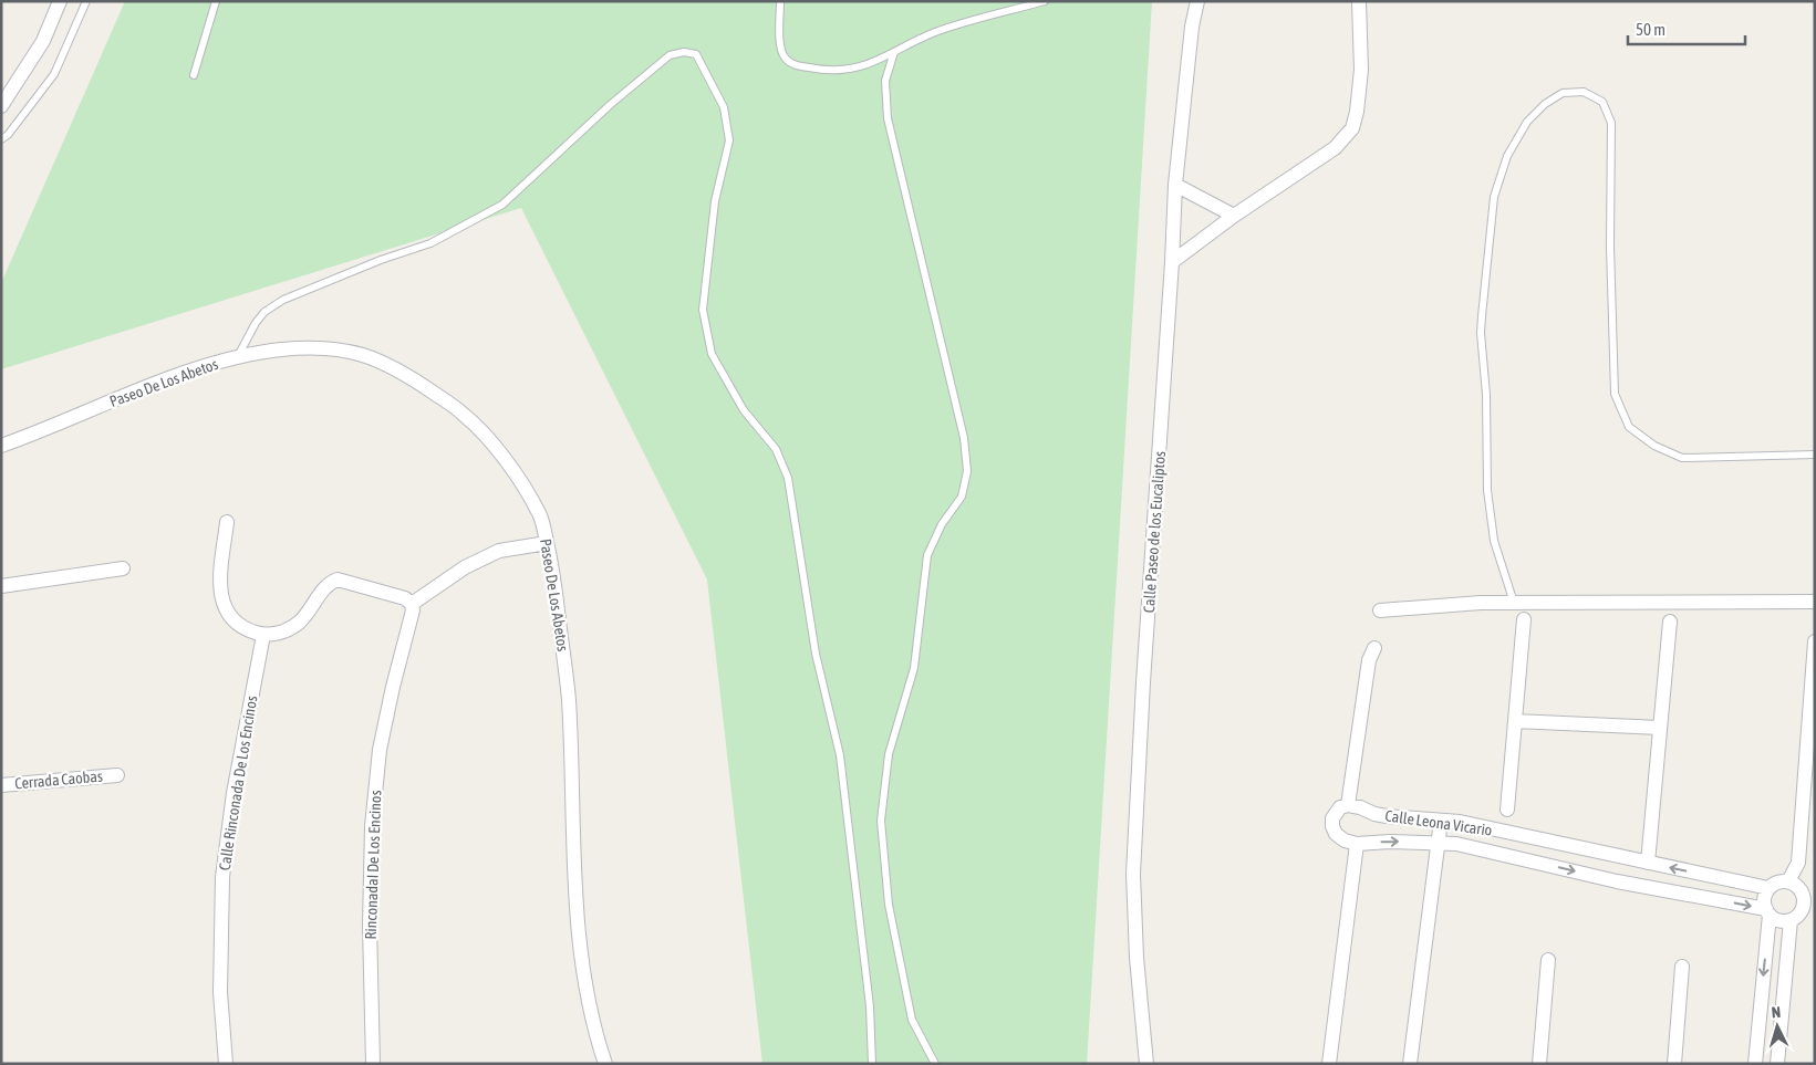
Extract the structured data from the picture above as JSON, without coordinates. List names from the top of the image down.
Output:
{
  "streets": {
    "street": [
      "Paseo De Los Abetos",
      "Calle Paseo de los Eucaliptos",
      "Cerrada Caobas",
      "Calle Rinconada De Los Encinos",
      "Calle Leona Vicario",
      "RinconadaI De Los Encinos"
    ]
  },
  "scale_bar": "50 m",
  "north": "top"
}
